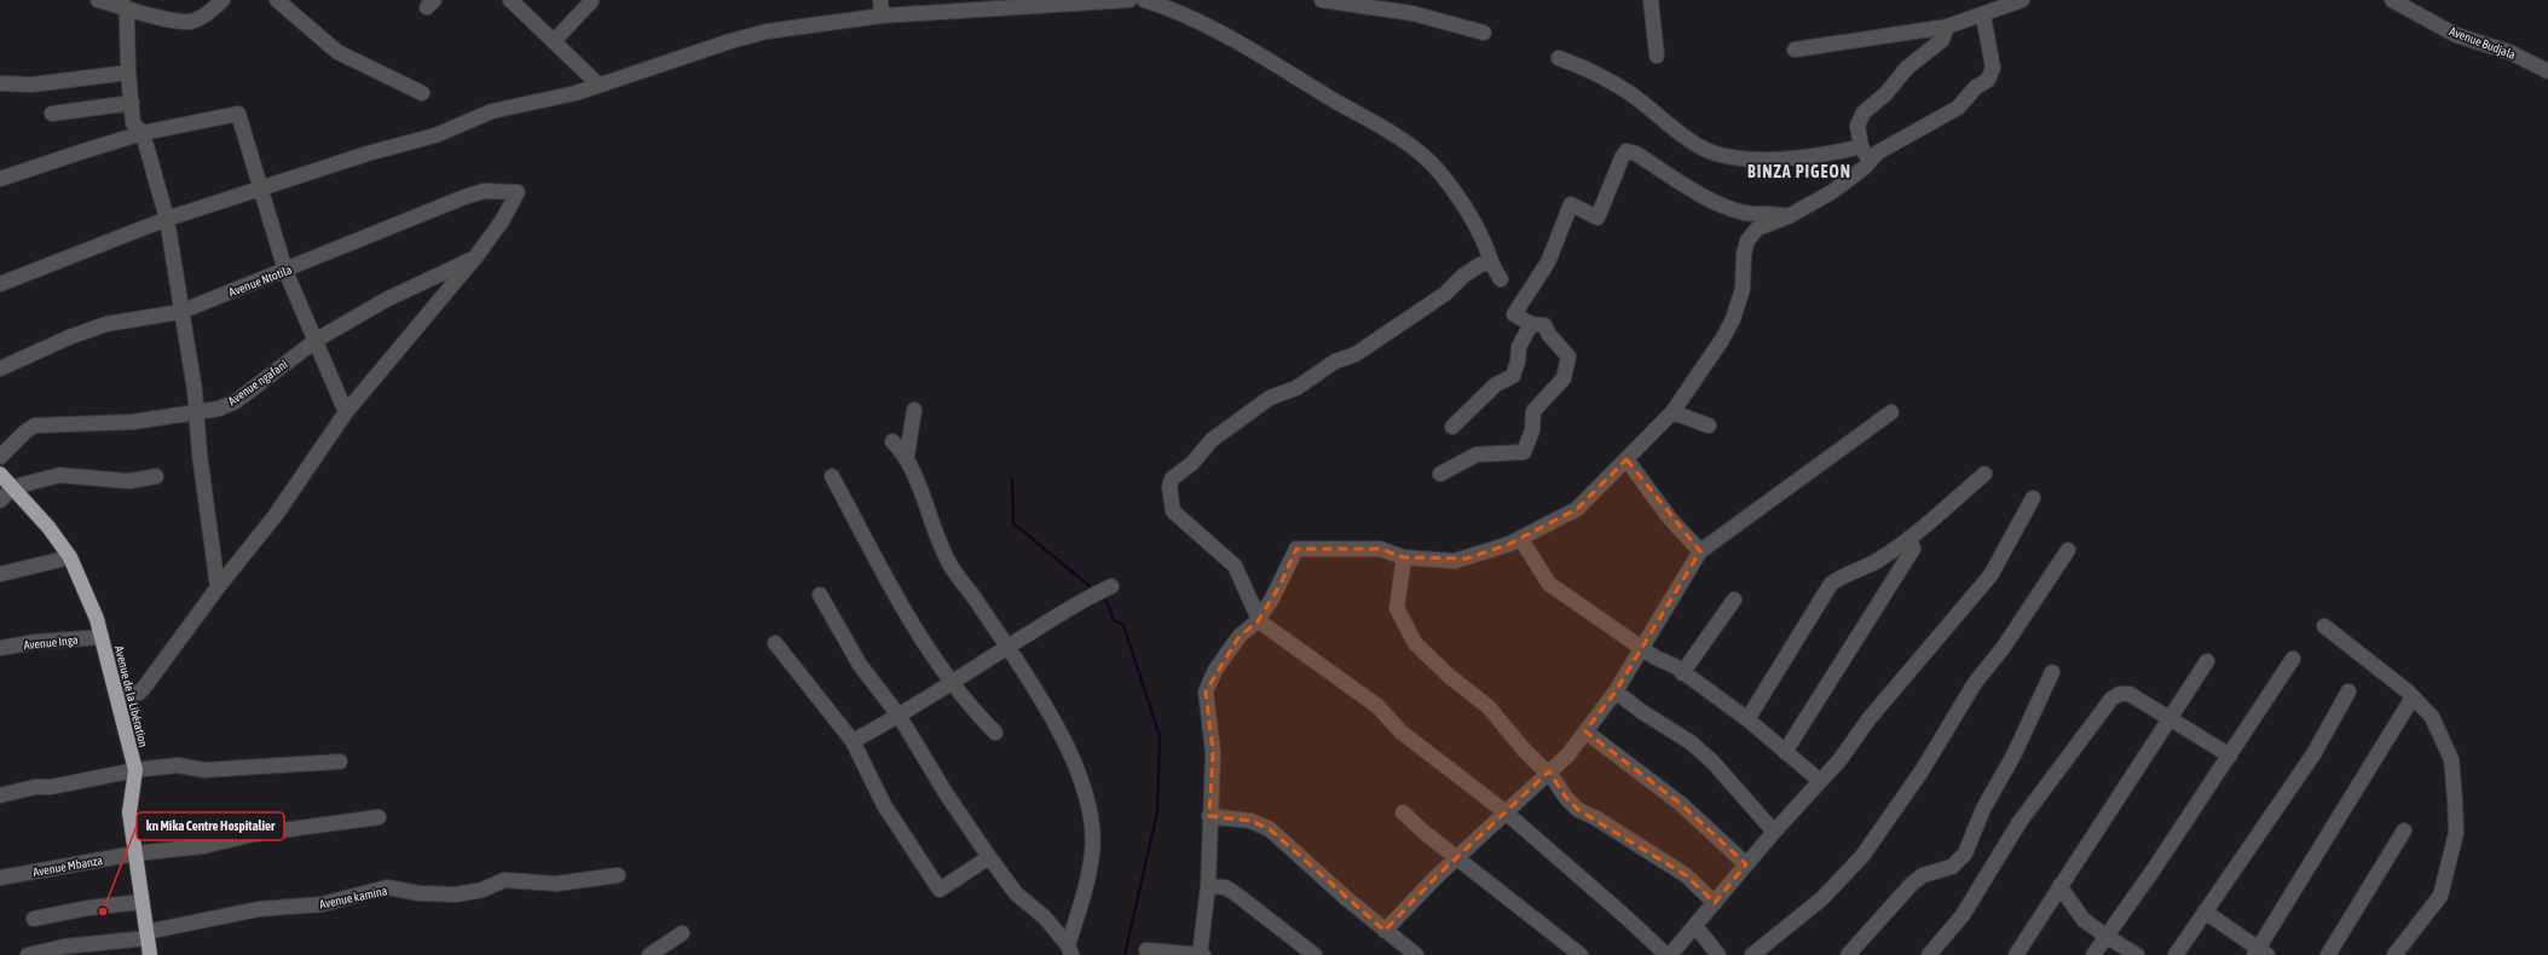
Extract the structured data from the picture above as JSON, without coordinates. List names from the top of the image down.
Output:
{
  "streets": {
    "highway": ["Avenue de la Libération"],
    "street": [
      "Avenue Budjala",
      "Avenue Ntotila",
      "Avenue ngafani",
      "Avenue Inga",
      "Avenue Mbanza",
      "Avenue kamina"
    ]
  },
  "crossings": [
    ["Avenue Ntotila", "Avenue ngafani"],
    ["Avenue Inga", "Avenue de la Libération"],
    ["Avenue de la Libération", "Avenue Mbanza"],
    ["Avenue de la Libération", "Avenue kamina"]
  ],
  "districts": ["BINZA PIGEON"],
  "places": ["kn Mika Centre Hospitalier"]
}
